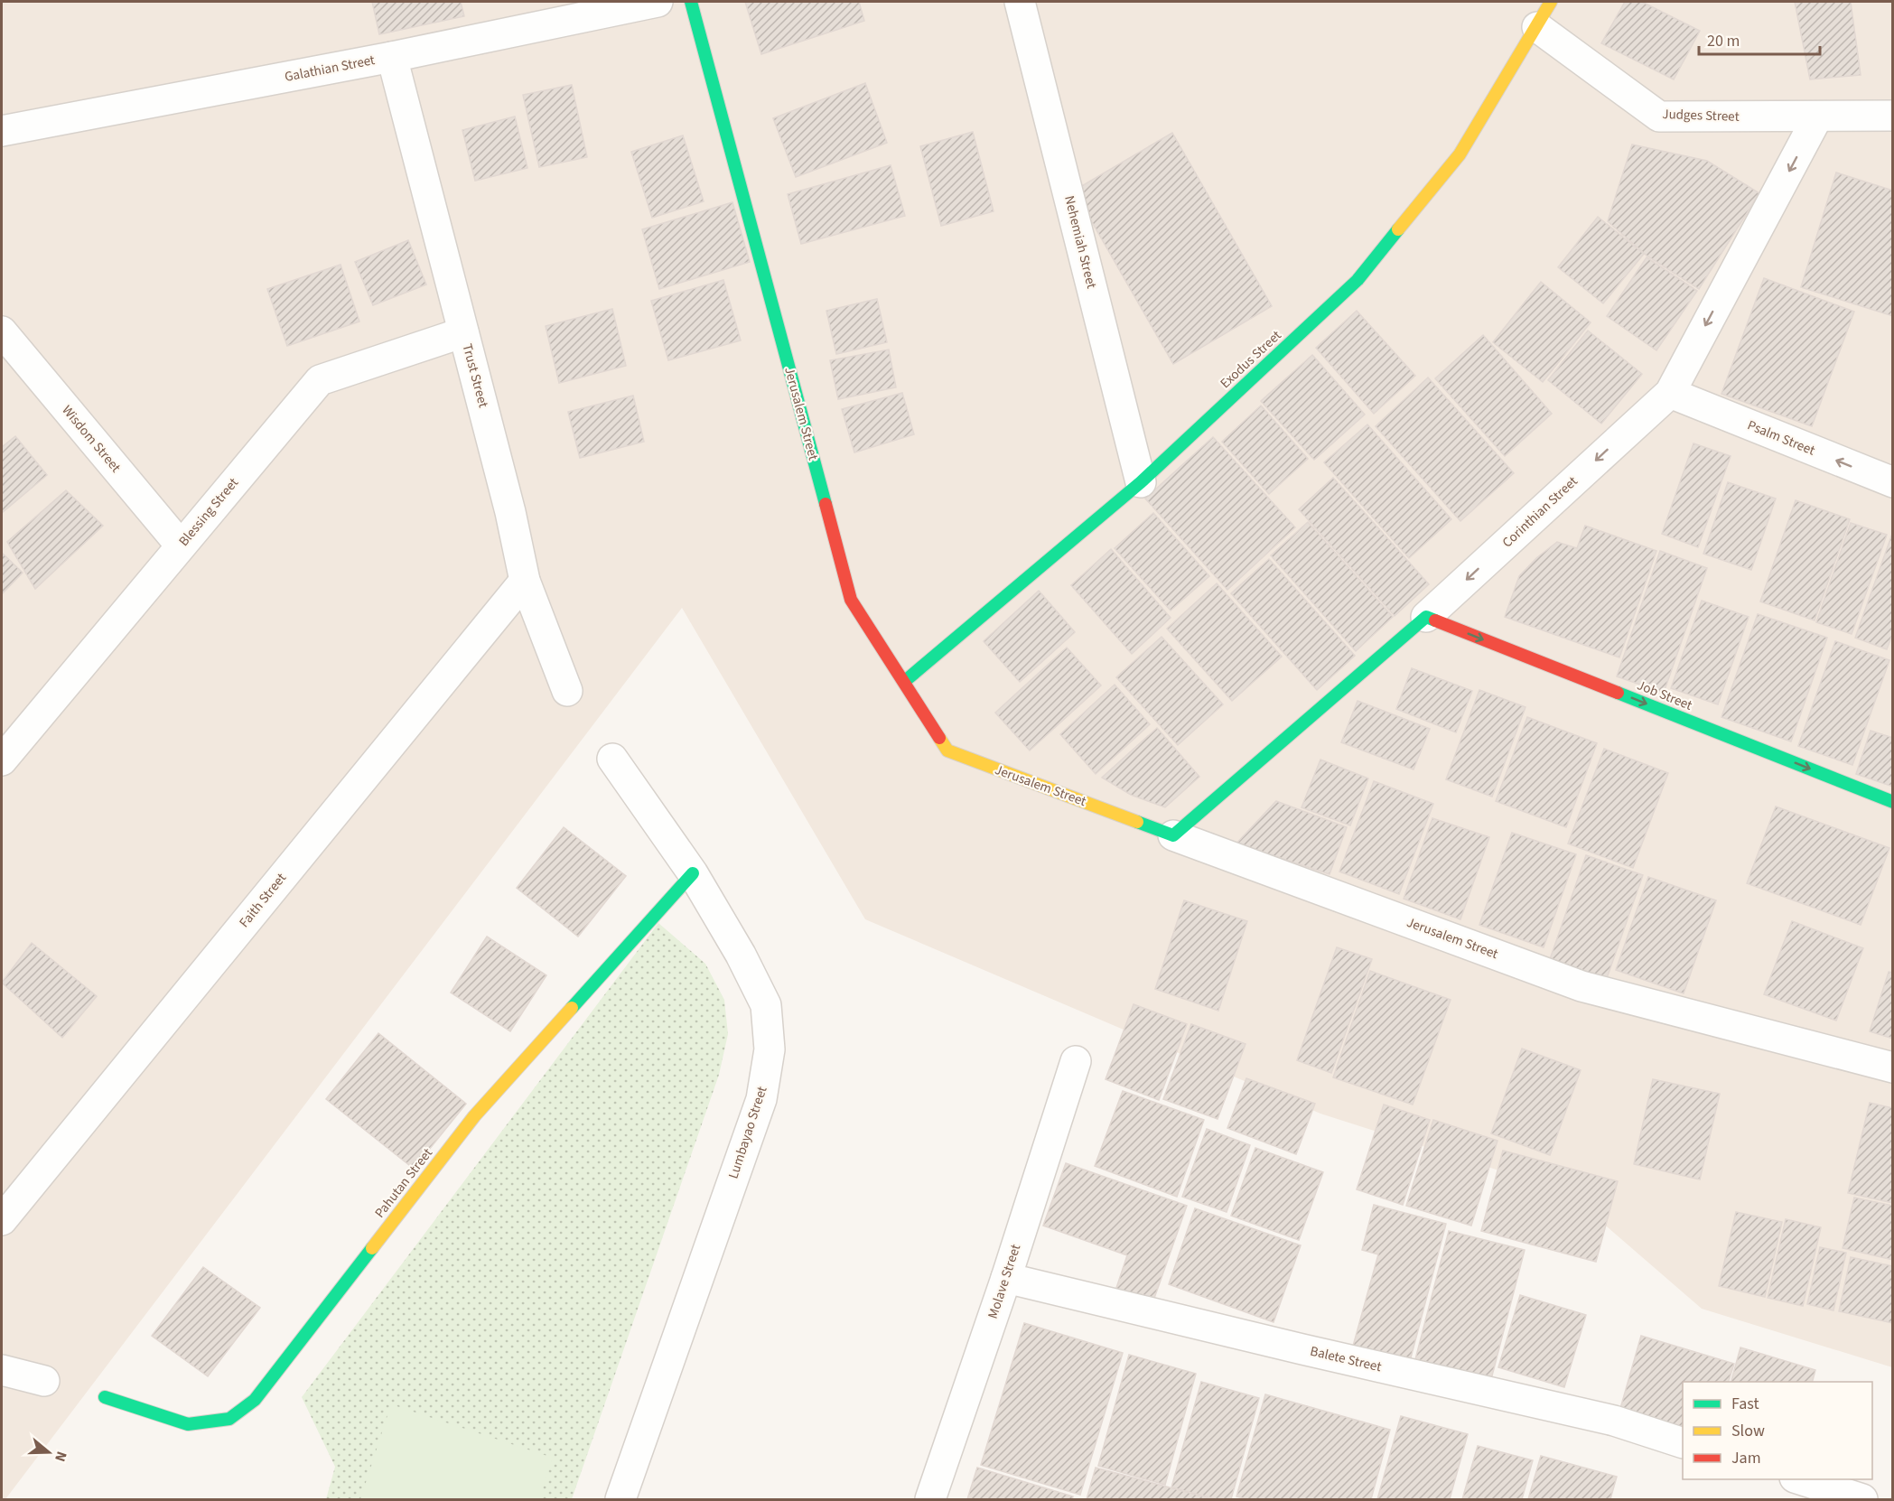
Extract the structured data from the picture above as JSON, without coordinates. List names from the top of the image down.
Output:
{
  "streets": {
    "street": [
      "Galathian Street",
      "Judges Street",
      "Nehemiah Street",
      "Exodus Street",
      "Trust Street",
      "Jerusalem Street",
      "Psalm Street",
      "Wisdom Street",
      "Blessing Street",
      "Corinthian Street",
      "Job Street",
      "Faith Street",
      "Lumbayao Street",
      "Pahutan Street",
      "Molave Street",
      "Balete Street"
    ]
  },
  "crossings": [
    ["Galathian Street", "Trust Street"],
    ["Judges Street", "Exodus Street"],
    ["Judges Street", "Corinthian Street"],
    ["Nehemiah Street", "Exodus Street"],
    ["Exodus Street", "Jerusalem Street"],
    ["Trust Street", "Blessing Street"],
    ["Trust Street", "Faith Street"],
    ["Jerusalem Street", "Corinthian Street"],
    ["Psalm Street", "Corinthian Street"],
    ["Wisdom Street", "Blessing Street"],
    ["Corinthian Street", "Job Street"],
    ["Lumbayao Street", "Pahutan Street"],
    ["Molave Street", "Balete Street"]
  ],
  "one_way": ["Psalm Street", "Corinthian Street", "Job Street"],
  "legend": ["Fast", "Slow", "Jam"],
  "scale_bar": "20 m",
  "north": "right"
}
